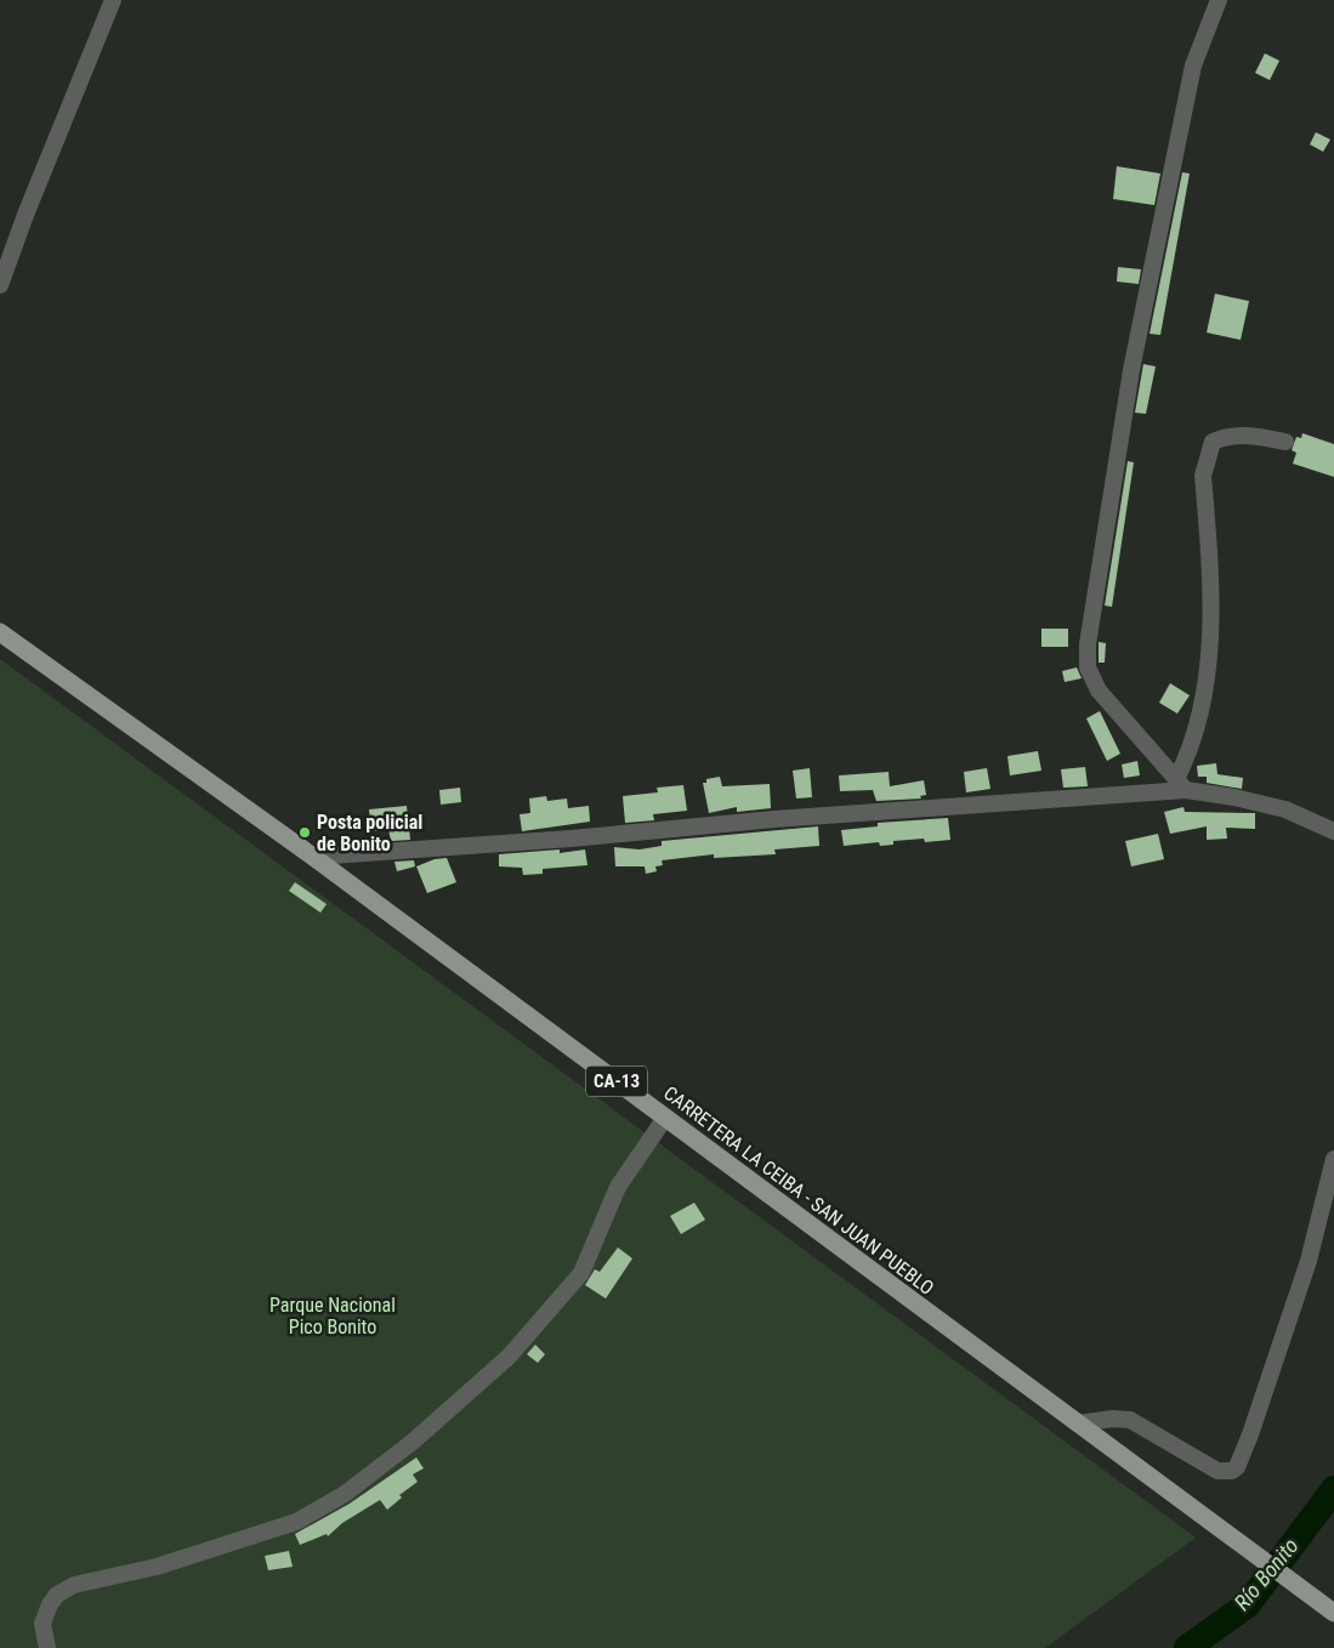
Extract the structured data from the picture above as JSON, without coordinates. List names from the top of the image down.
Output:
{
  "streets": {
    "main road": ["CA-13", "CARRETERA LA CEIBA - SAN JUAN PUEBLO"]
  },
  "water": ["Río Bonito"],
  "parks": ["Parque Nacional Pico Bonito"],
  "places": ["Posta policial de Bonito"]
}
